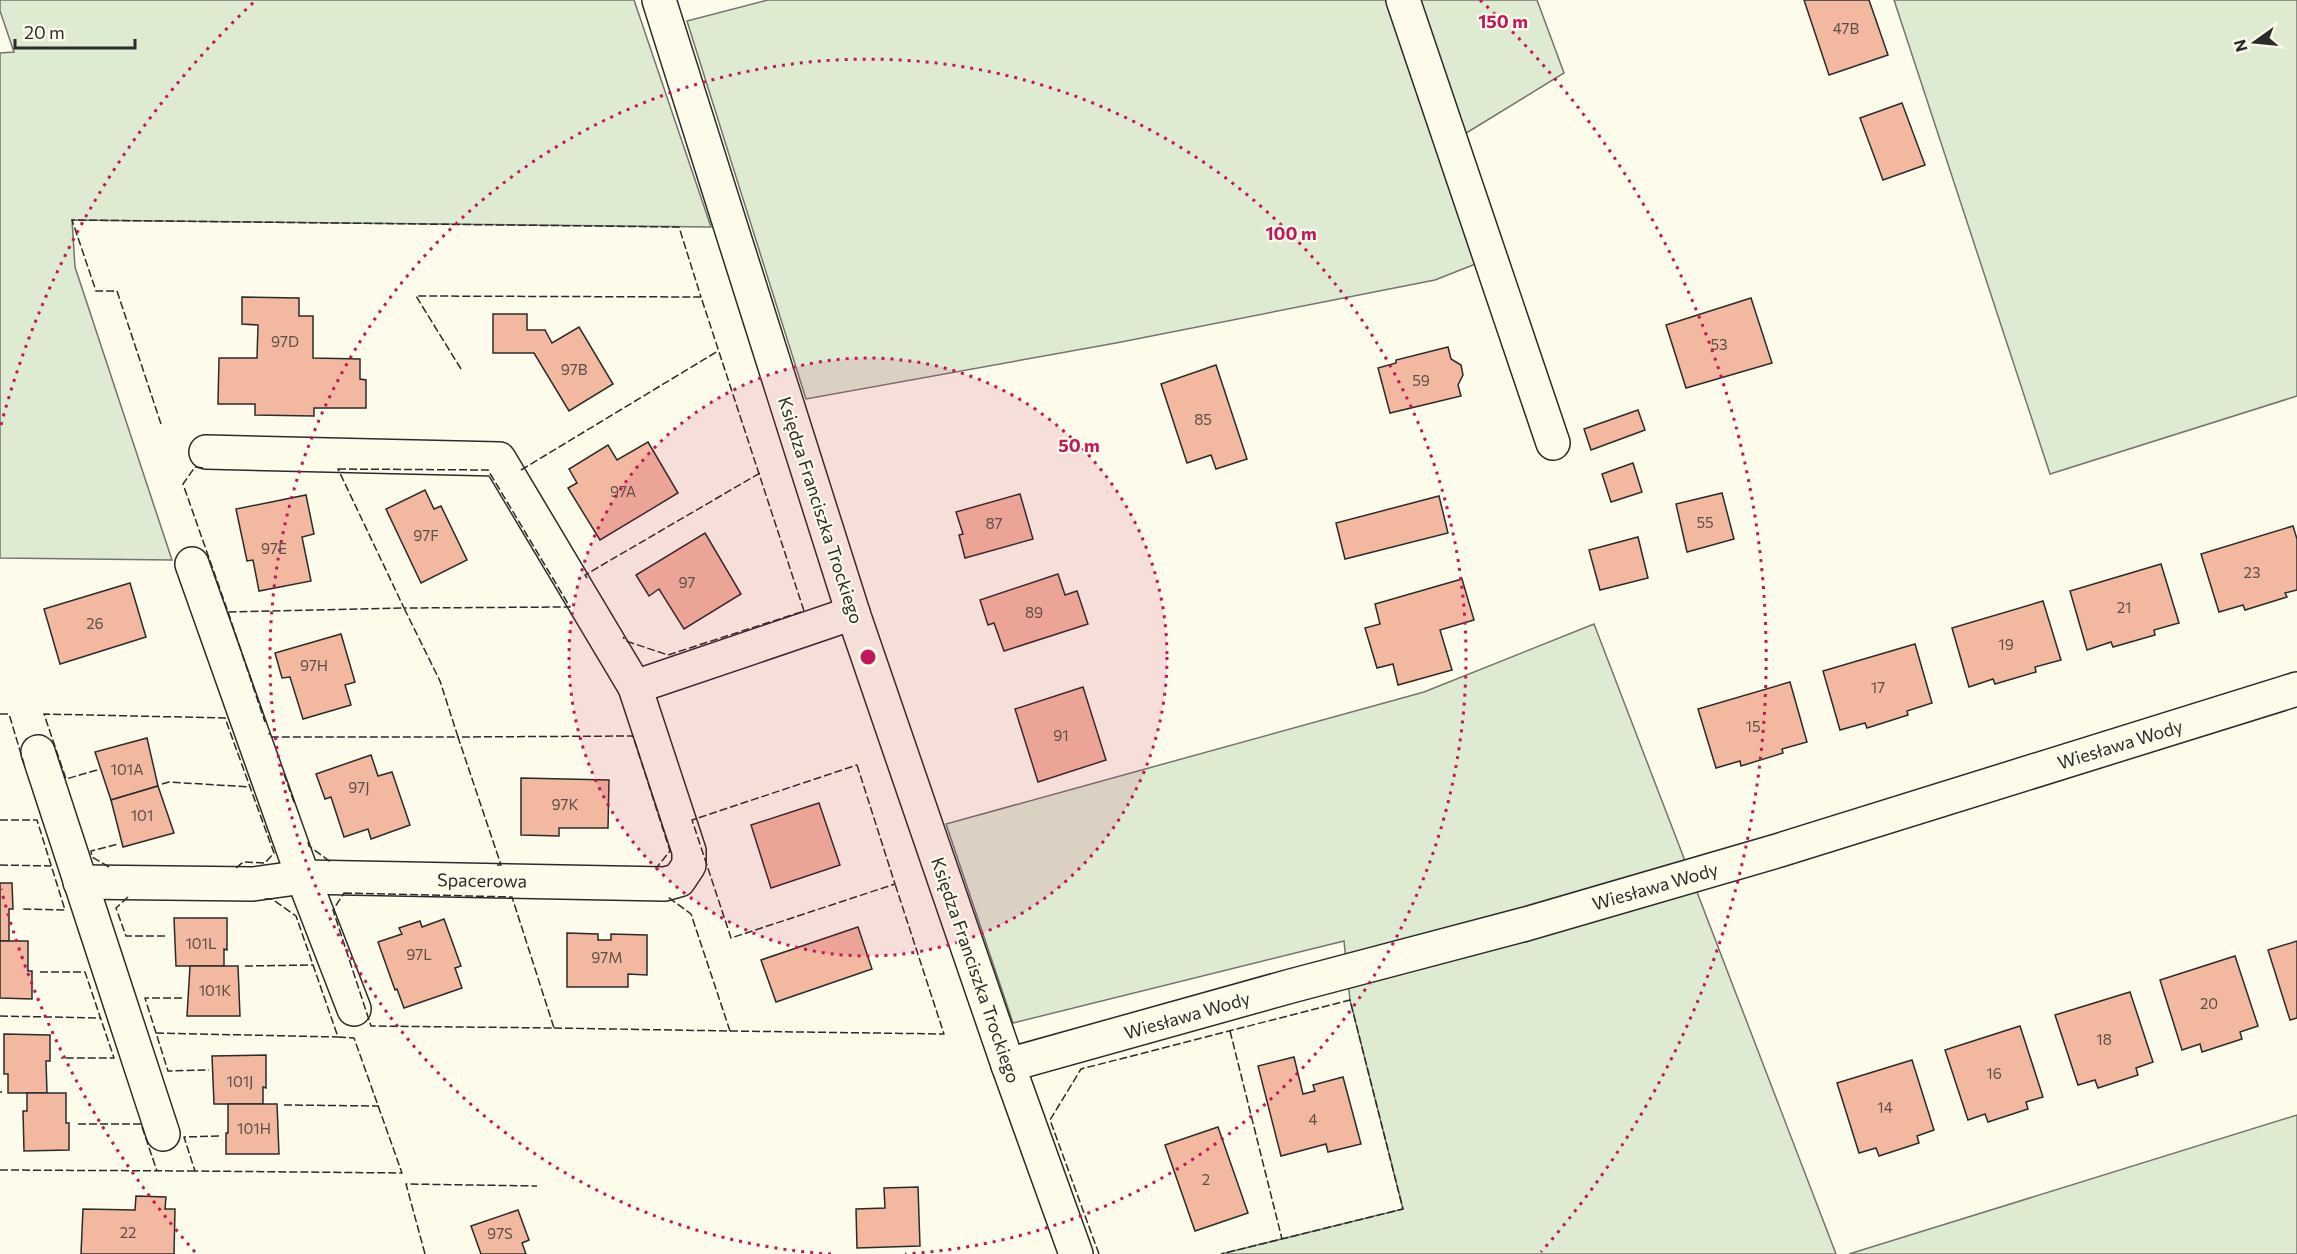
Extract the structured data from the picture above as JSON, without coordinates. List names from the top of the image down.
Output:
{
  "streets": {
    "street": ["Księdza Franciszka Trockiego", "Wiesława Wody", "Spacerowa"]
  },
  "crossings": [
    ["Księdza Franciszka Trockiego", "Wiesława Wody"]
  ],
  "house_numbers": [
    "47B",
    "97D",
    "53",
    "97B",
    "59",
    "85",
    "97A",
    "55",
    "87",
    "97F",
    "97E",
    "23",
    "97",
    "21",
    "89",
    "26",
    "19",
    "97H",
    "17",
    "15",
    "91",
    "101A",
    "97J",
    "97K",
    "101",
    "101L",
    "97L",
    "97M",
    "101K",
    "20",
    "18",
    "16",
    "101J",
    "14",
    "4",
    "101H",
    "2",
    "22",
    "97S"
  ],
  "scale_bar": "20 m",
  "north": "left",
  "rings": ["150 m", "100 m", "50 m"]
}
